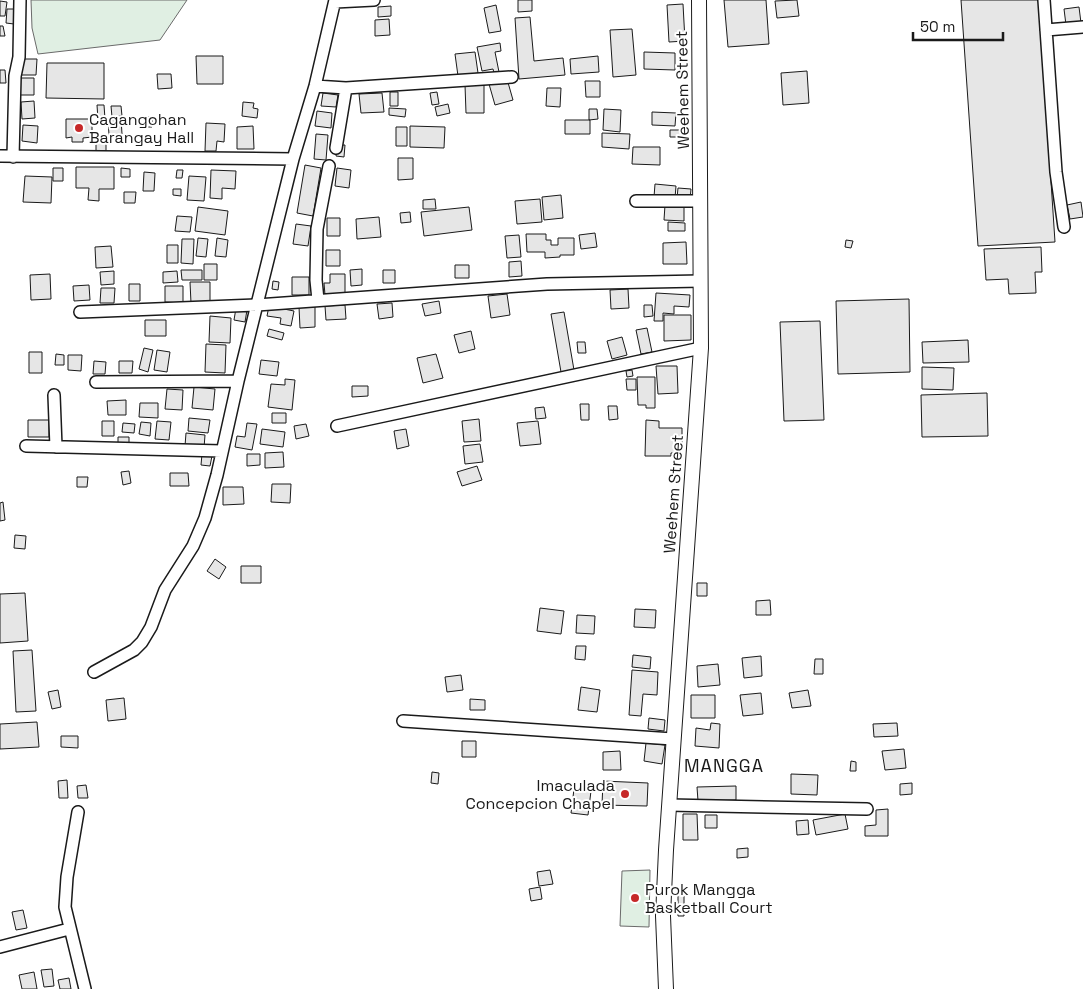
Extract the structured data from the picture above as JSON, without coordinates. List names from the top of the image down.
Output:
{
  "streets": {
    "street": ["Weehem Street"]
  },
  "districts": ["MANGGA"],
  "places": ["Cagangohan Barangay Hall", "Imaculada Concepcion Chapel", "Purok Mangga Basketball Court"],
  "scale_bar": "50 m"
}
